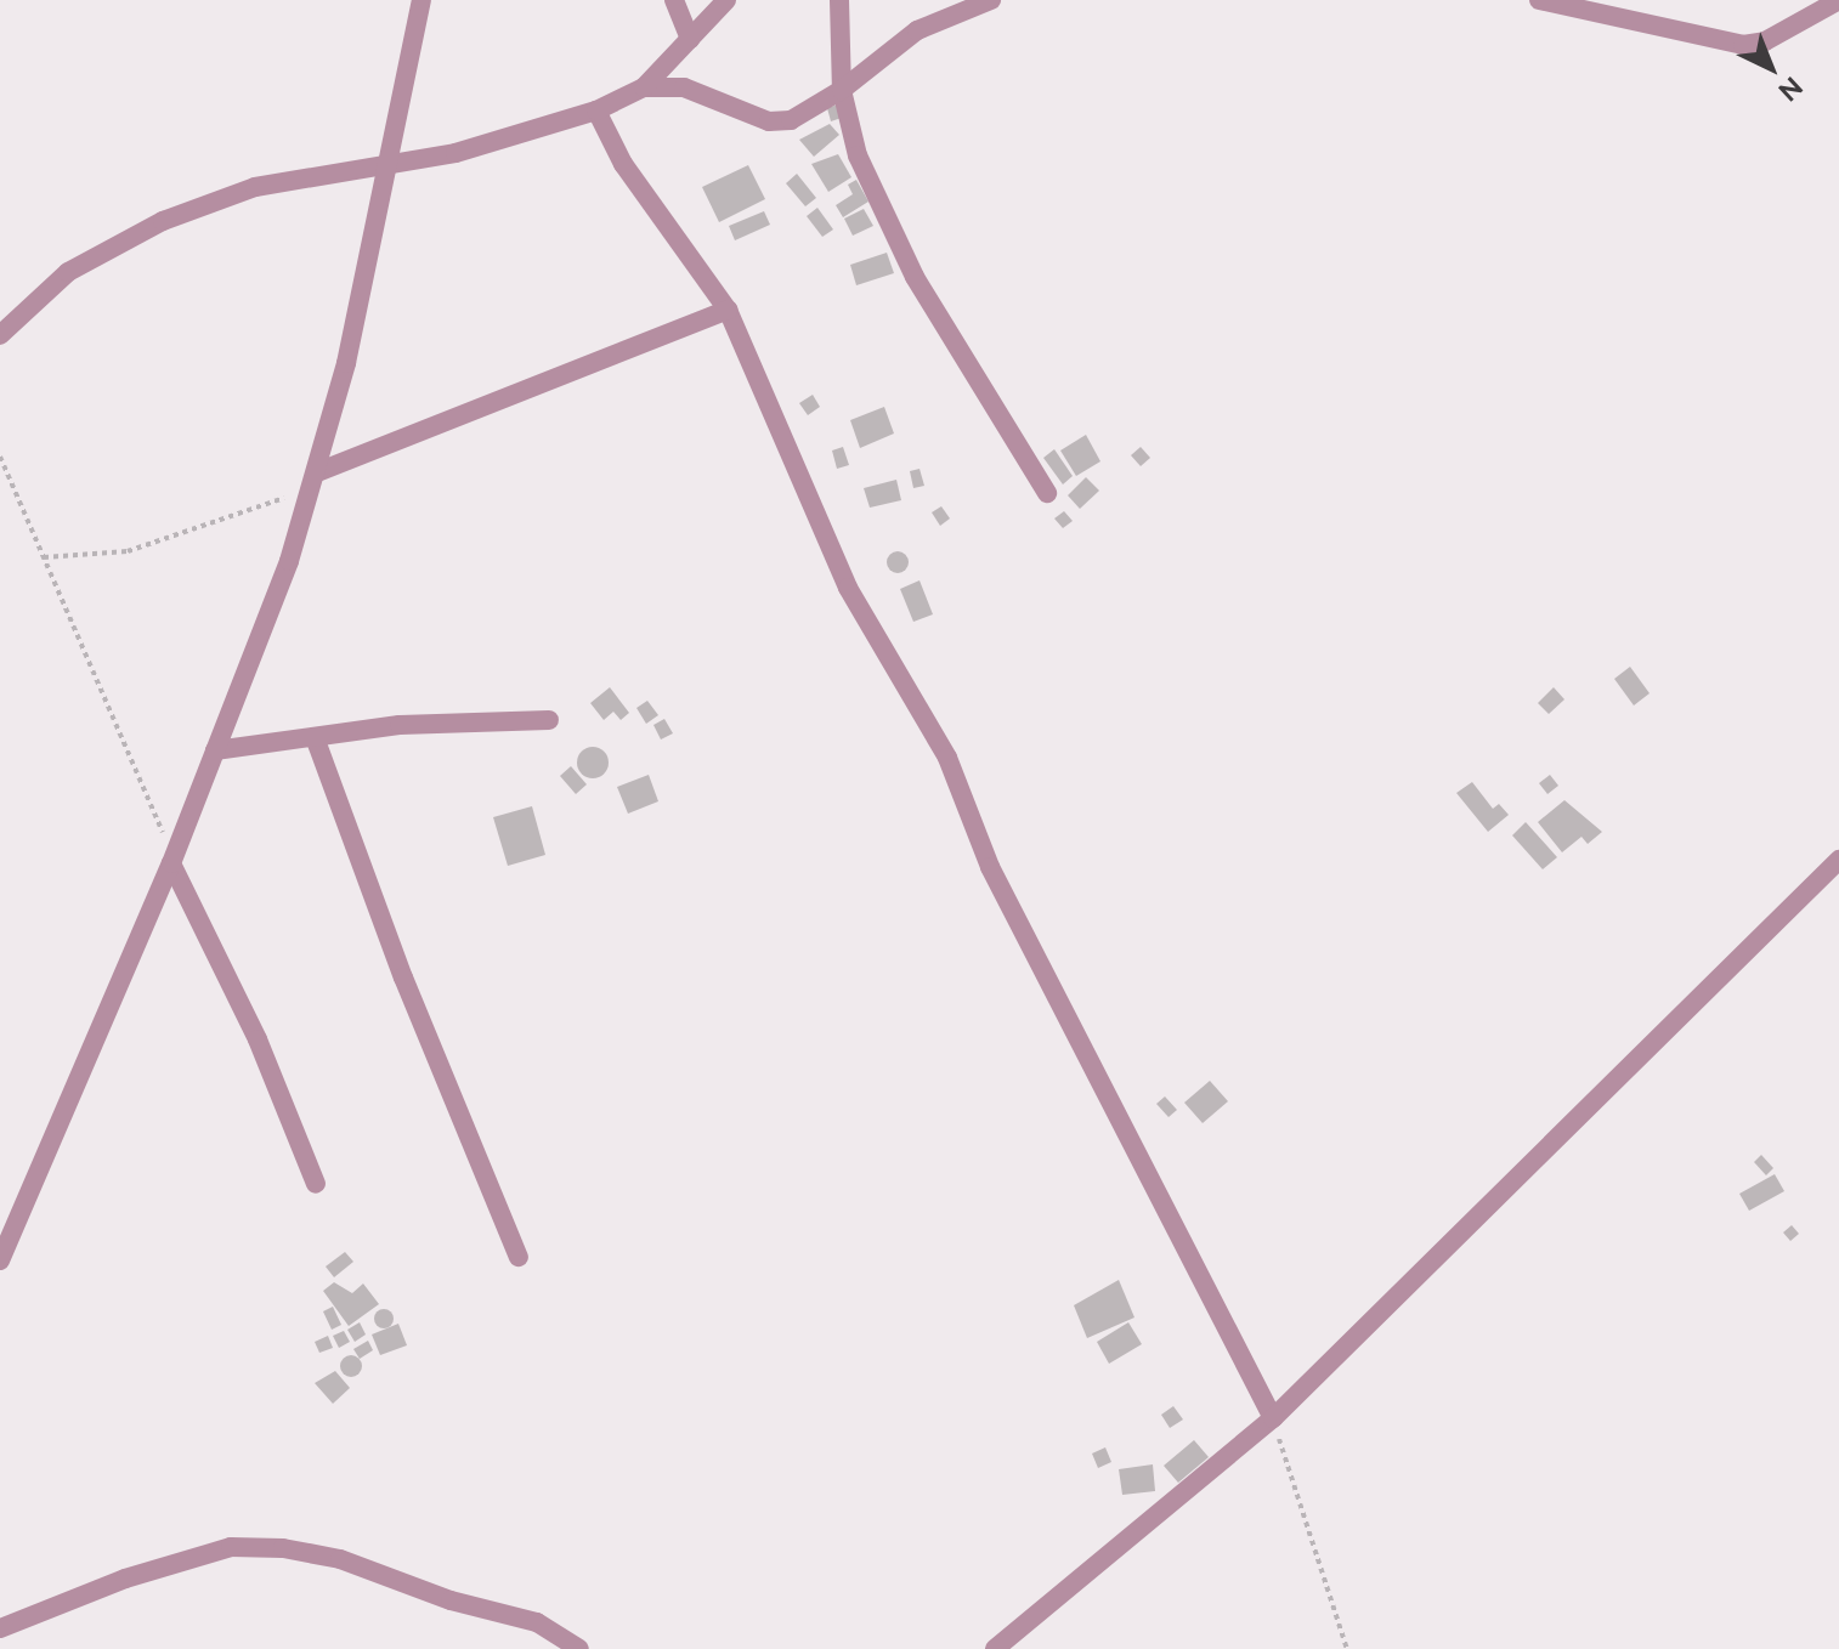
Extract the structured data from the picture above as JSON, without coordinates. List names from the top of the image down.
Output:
{
  "north": "bottom right"
}
